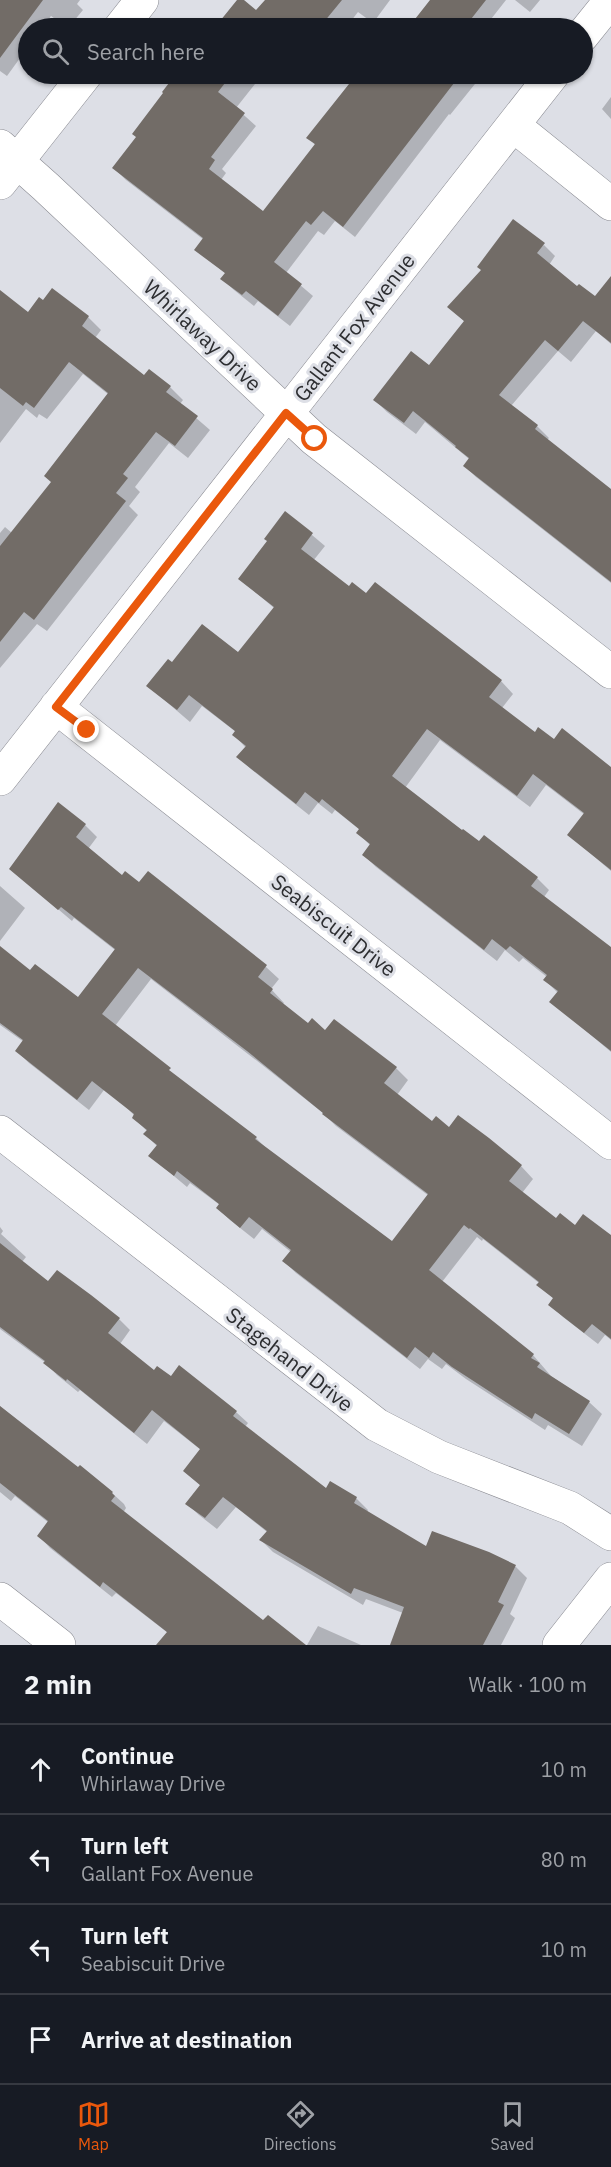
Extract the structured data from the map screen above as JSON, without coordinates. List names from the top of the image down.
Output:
{
  "streets": {
    "street": [
      "Gallant Fox Avenue",
      "Whirlaway Drive",
      "Seabiscuit Drive",
      "Stagehand Drive"
    ]
  },
  "crossings": [
    ["Gallant Fox Avenue", "Whirlaway Drive"],
    ["Gallant Fox Avenue", "Seabiscuit Drive"]
  ],
  "page": {
    "search": "Search here",
    "heading": ["2 min", "Walk · 100 m"],
    "list": [
      ["Continue", "Whirlaway Drive", "10 m"],
      ["Turn left", "Gallant Fox Avenue", "80 m"],
      ["Turn left", "Seabiscuit Drive", "10 m"],
      "Arrive at destination"
    ],
    "nav": ["Map", "Directions", "Saved"]
  }
}
